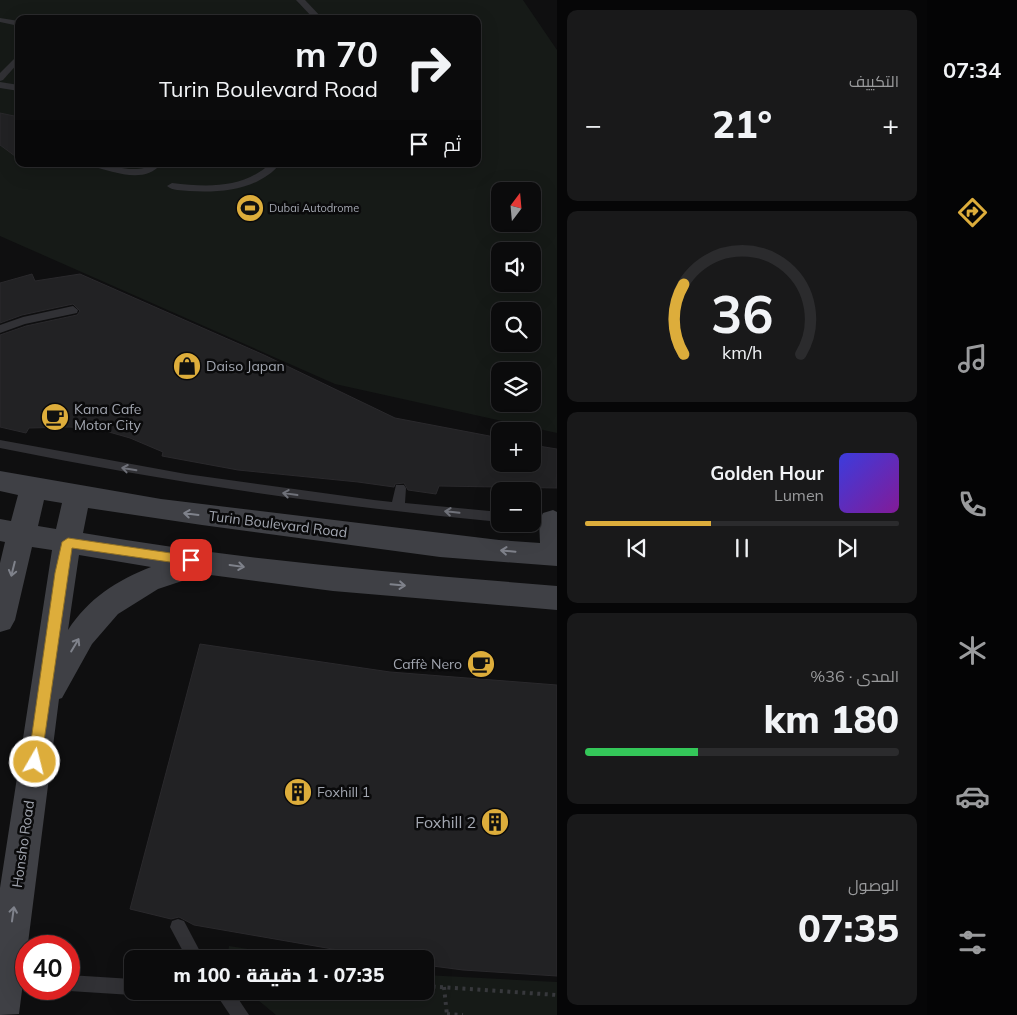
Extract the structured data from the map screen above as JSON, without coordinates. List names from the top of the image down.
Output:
{
  "streets": {
    "main road": ["Turin Boulevard Road", "Honsho Road"]
  },
  "crossings": [
    ["Turin Boulevard Road", "Honsho Road"]
  ],
  "one_way": ["Honsho Road"],
  "places": {
    "sports": ["Dubai Autodrome"],
    "shop": ["Daiso Japan"],
    "cafe": ["Kana Cafe Motor City", "Caffè Nero"],
    "building": ["Foxhill 1", "Foxhill 2"]
  },
  "north": "top",
  "page": {
    "tabs": "07:34",
    "tile": [
      "التكييف",
      ["المدى · 36%", "180 km"],
      ["الوصول", "07:35"]
    ],
    "turn": ["70 m", "Turin Boulevard Road"],
    "heat": ["−", "21°", "+"],
    "then": "ثم",
    "map_buttons": ["+", "−"],
    "song": ["Golden Hour", "Lumen"],
    "limit": "40",
    "trip": "07:35 · 1 دقيقة · 100 m",
    "gauge": ["36", "km/h"]
  }
}
